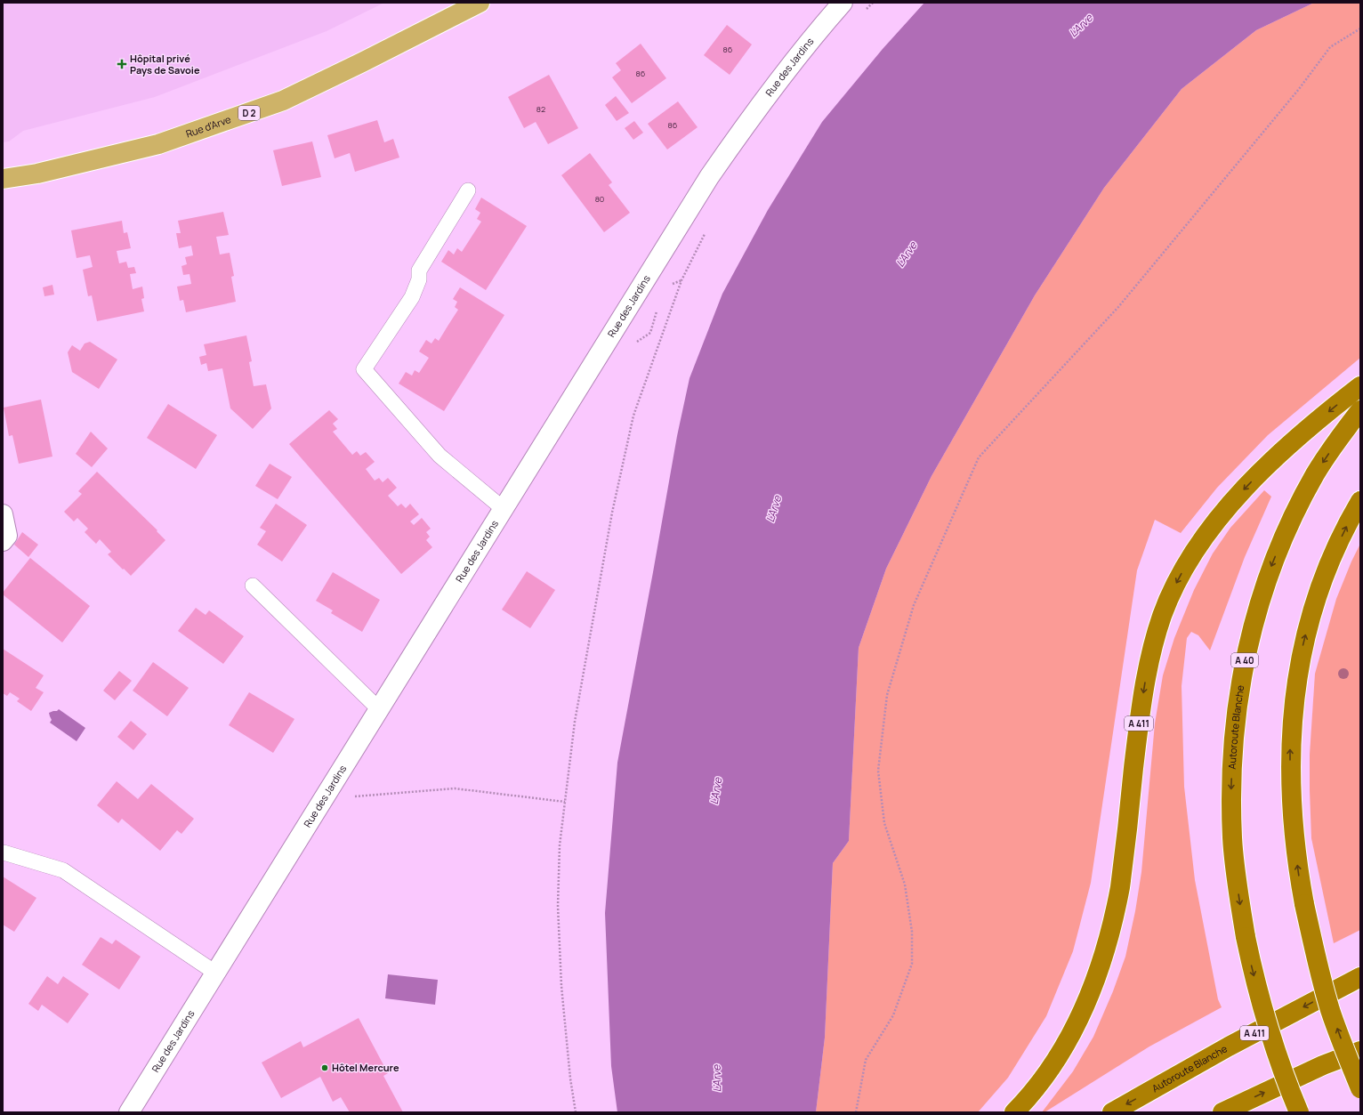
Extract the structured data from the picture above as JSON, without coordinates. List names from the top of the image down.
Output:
{
  "streets": {
    "highway": ["A 40", "A 411", "Autoroute Blanche"],
    "main road": ["D 2", "Rue d'Arve"],
    "street": ["Rue des Jardins"]
  },
  "water": ["L'Arve"],
  "places": {
    "health": ["Hôpital privé Pays de Savoie"],
    "other": ["Hôtel Mercure"]
  },
  "house_numbers": [
    "86",
    "86",
    "82",
    "86",
    "80"
  ]
}
